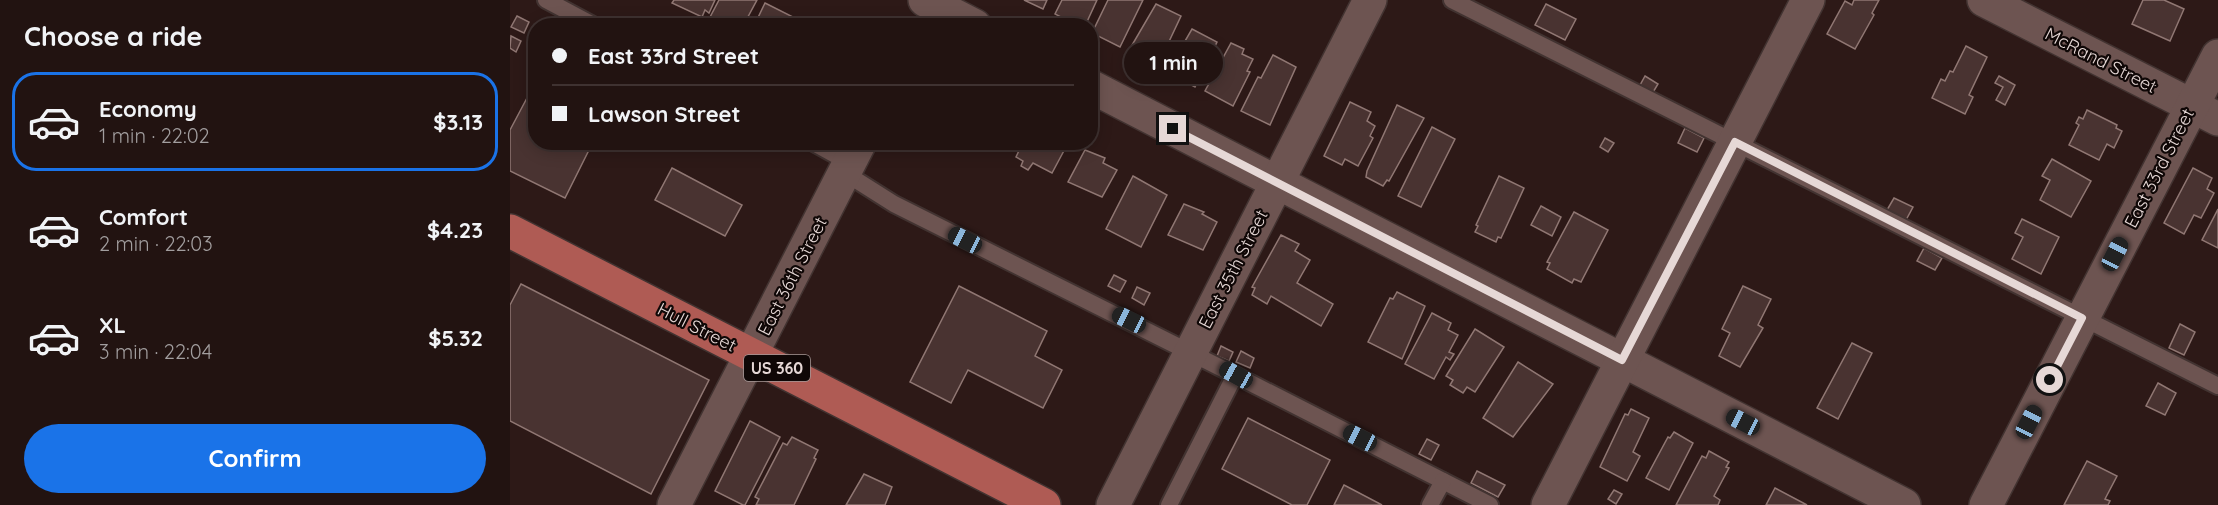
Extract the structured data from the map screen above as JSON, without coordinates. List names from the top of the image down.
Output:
{
  "streets": {
    "main road": ["Hull Street", "US 360"],
    "street": [
      "McRand Street",
      "East 33rd Street",
      "East 35th Street",
      "East 36th Street"
    ]
  },
  "crossings": [
    ["McRand Street", "East 33rd Street"],
    ["East 36th Street", "Hull Street"]
  ],
  "page": {
    "heading": "Choose a ride",
    "banner": ["East 33rd Street", "Lawson Street"],
    "bubble": "1 min",
    "list": [
      {
        "name": "Economy",
        "note": "1 min · 22:02",
        "value": "$3.13"
      },
      {
        "name": "Comfort",
        "note": "2 min · 22:03",
        "value": "$4.23"
      },
      {
        "name": "XL",
        "note": "3 min · 22:04",
        "value": "$5.32"
      }
    ],
    "buttons": "Confirm"
  }
}
